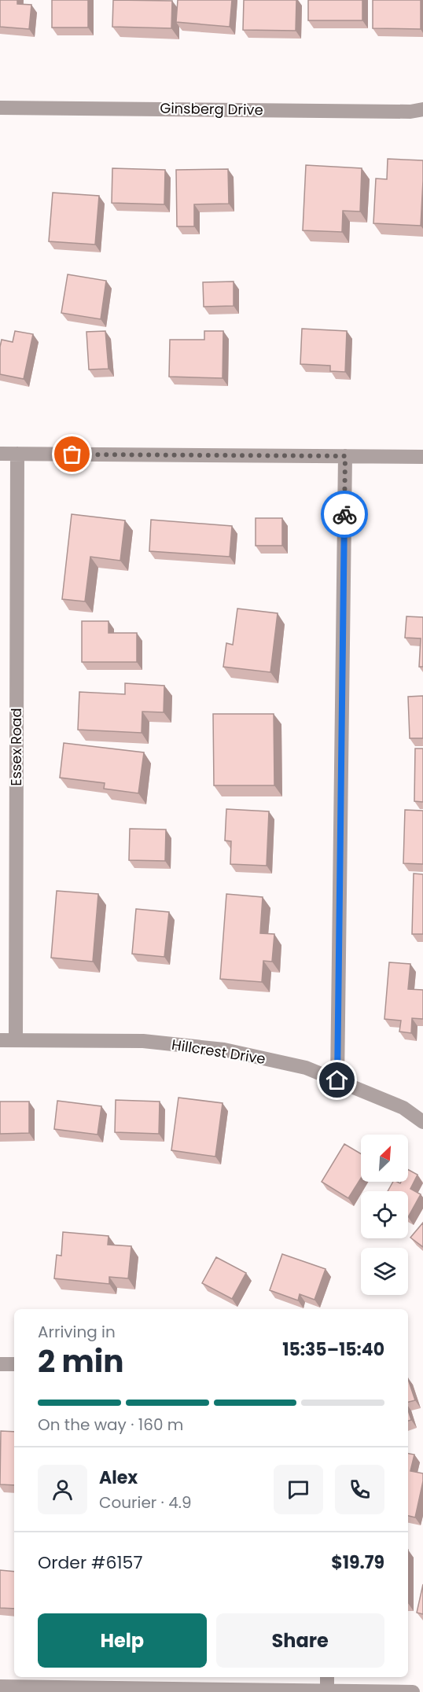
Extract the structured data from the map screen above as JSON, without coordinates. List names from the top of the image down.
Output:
{
  "streets": {
    "street": ["Ginsberg Drive", "Essex Road", "Hillcrest Drive"]
  },
  "crossings": [
    ["Essex Road", "Hillcrest Drive"]
  ],
  "north": "top right",
  "page": {
    "heading": ["2 min", "Arriving in", "15:35–15:40"],
    "panel": [
      "Alex",
      "Courier · 4.9",
      "Order #6157",
      "$19.79"
    ],
    "bar": "On the way · 160 m",
    "buttons": ["Help", "Share"]
  }
}
